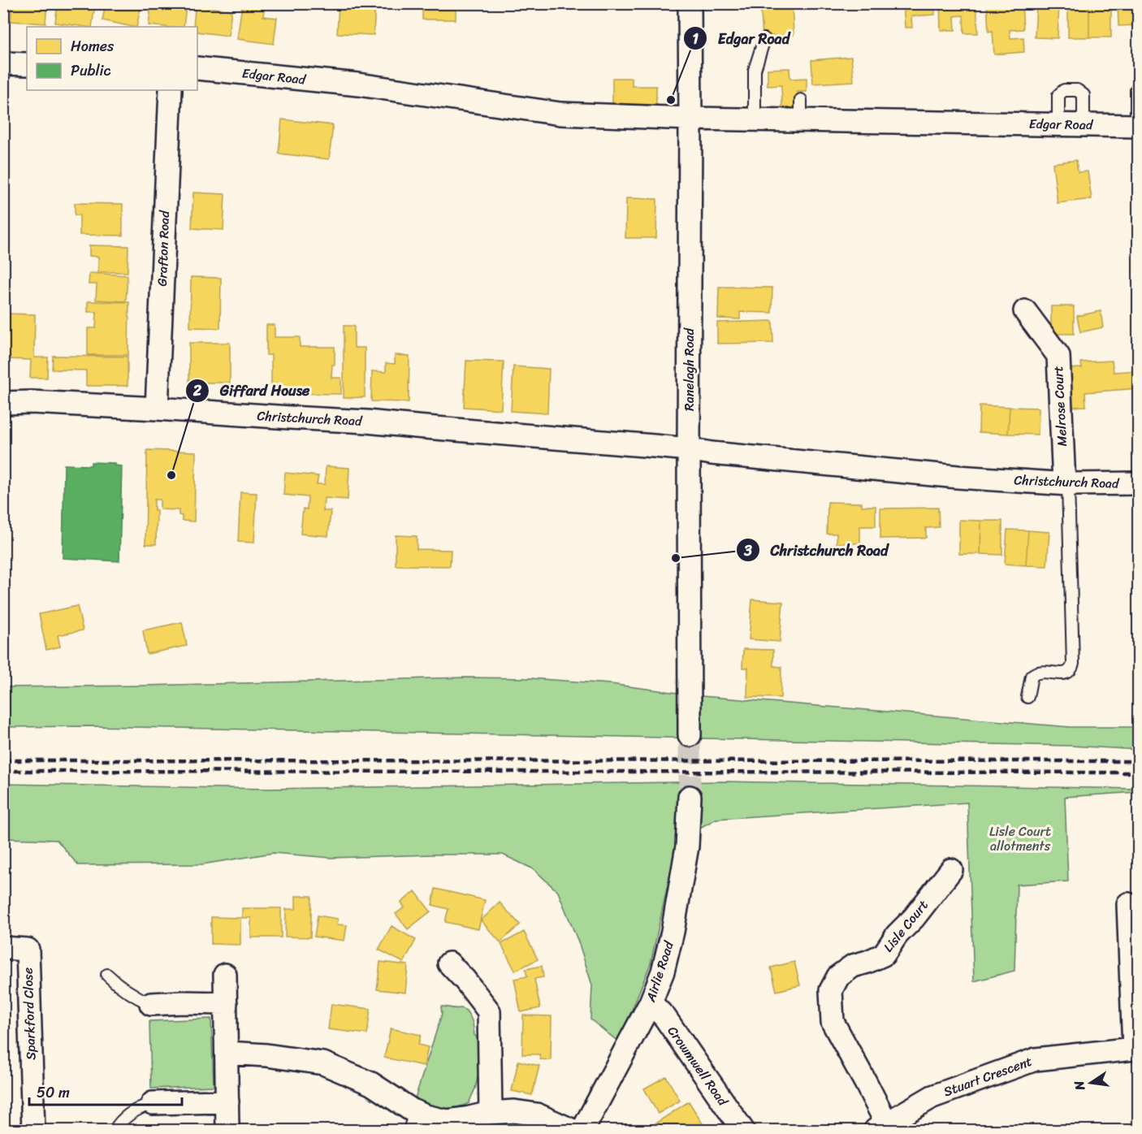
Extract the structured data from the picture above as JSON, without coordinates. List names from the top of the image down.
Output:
{
  "streets": {
    "street": [
      "Edgar Road",
      "Grafton Road",
      "Ranelagh Road",
      "Melrose Court",
      "Christchurch Road",
      "Lisle Court",
      "Airlie Road",
      "Sparkford Close",
      "Crowmwell Road",
      "Stuart Crescent"
    ]
  },
  "crossings": [
    ["Edgar Road", "Ranelagh Road"],
    ["Grafton Road", "Christchurch Road"],
    ["Ranelagh Road", "Christchurch Road"],
    ["Melrose Court", "Christchurch Road"],
    ["Lisle Court", "Stuart Crescent"],
    ["Airlie Road", "Crowmwell Road"]
  ],
  "parks": ["Lisle Court allotments"],
  "places": ["Edgar Road", "Giffard House", "Christchurch Road"],
  "legend": ["Homes", "Public"],
  "scale_bar": "50 m",
  "north": "left"
}
